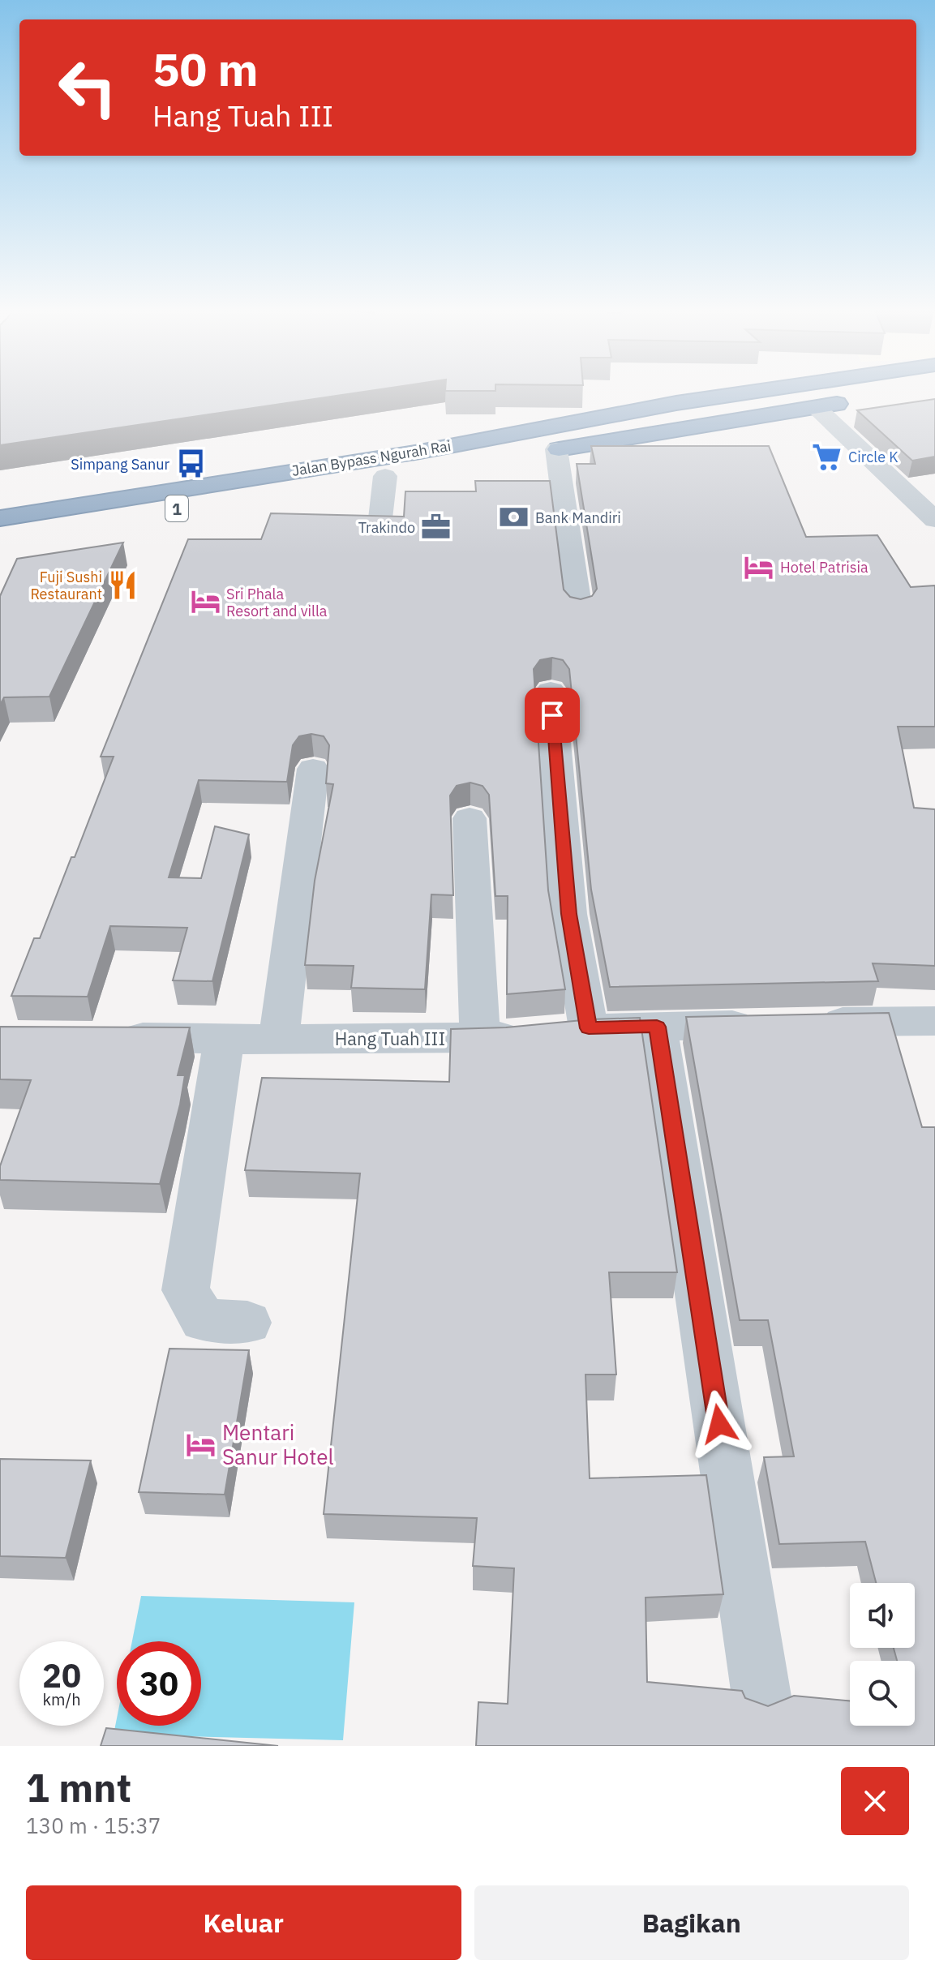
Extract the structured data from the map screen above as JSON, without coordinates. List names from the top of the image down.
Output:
{
  "streets": {
    "highway": ["Jalan Bypass Ngurah Rai", "1"],
    "street": ["Hang Tuah III"]
  },
  "places": {
    "supermarket": ["Circle K"],
    "bus stop": ["Simpang Sanur"],
    "bank": ["Bank Mandiri"],
    "office": ["Trakindo"],
    "hotel": ["Hotel Patrisia", "Sri Phala Resort and villa", "Mentari Sanur Hotel"],
    "restaurant": ["Fuji Sushi Restaurant"]
  },
  "page": {
    "turn": ["50 m", "Hang Tuah III"],
    "speed": "20 km/h",
    "limit": "30",
    "heading": ["1 mnt", "130 m · 15:37"],
    "buttons": ["Keluar", "Bagikan"]
  }
}
